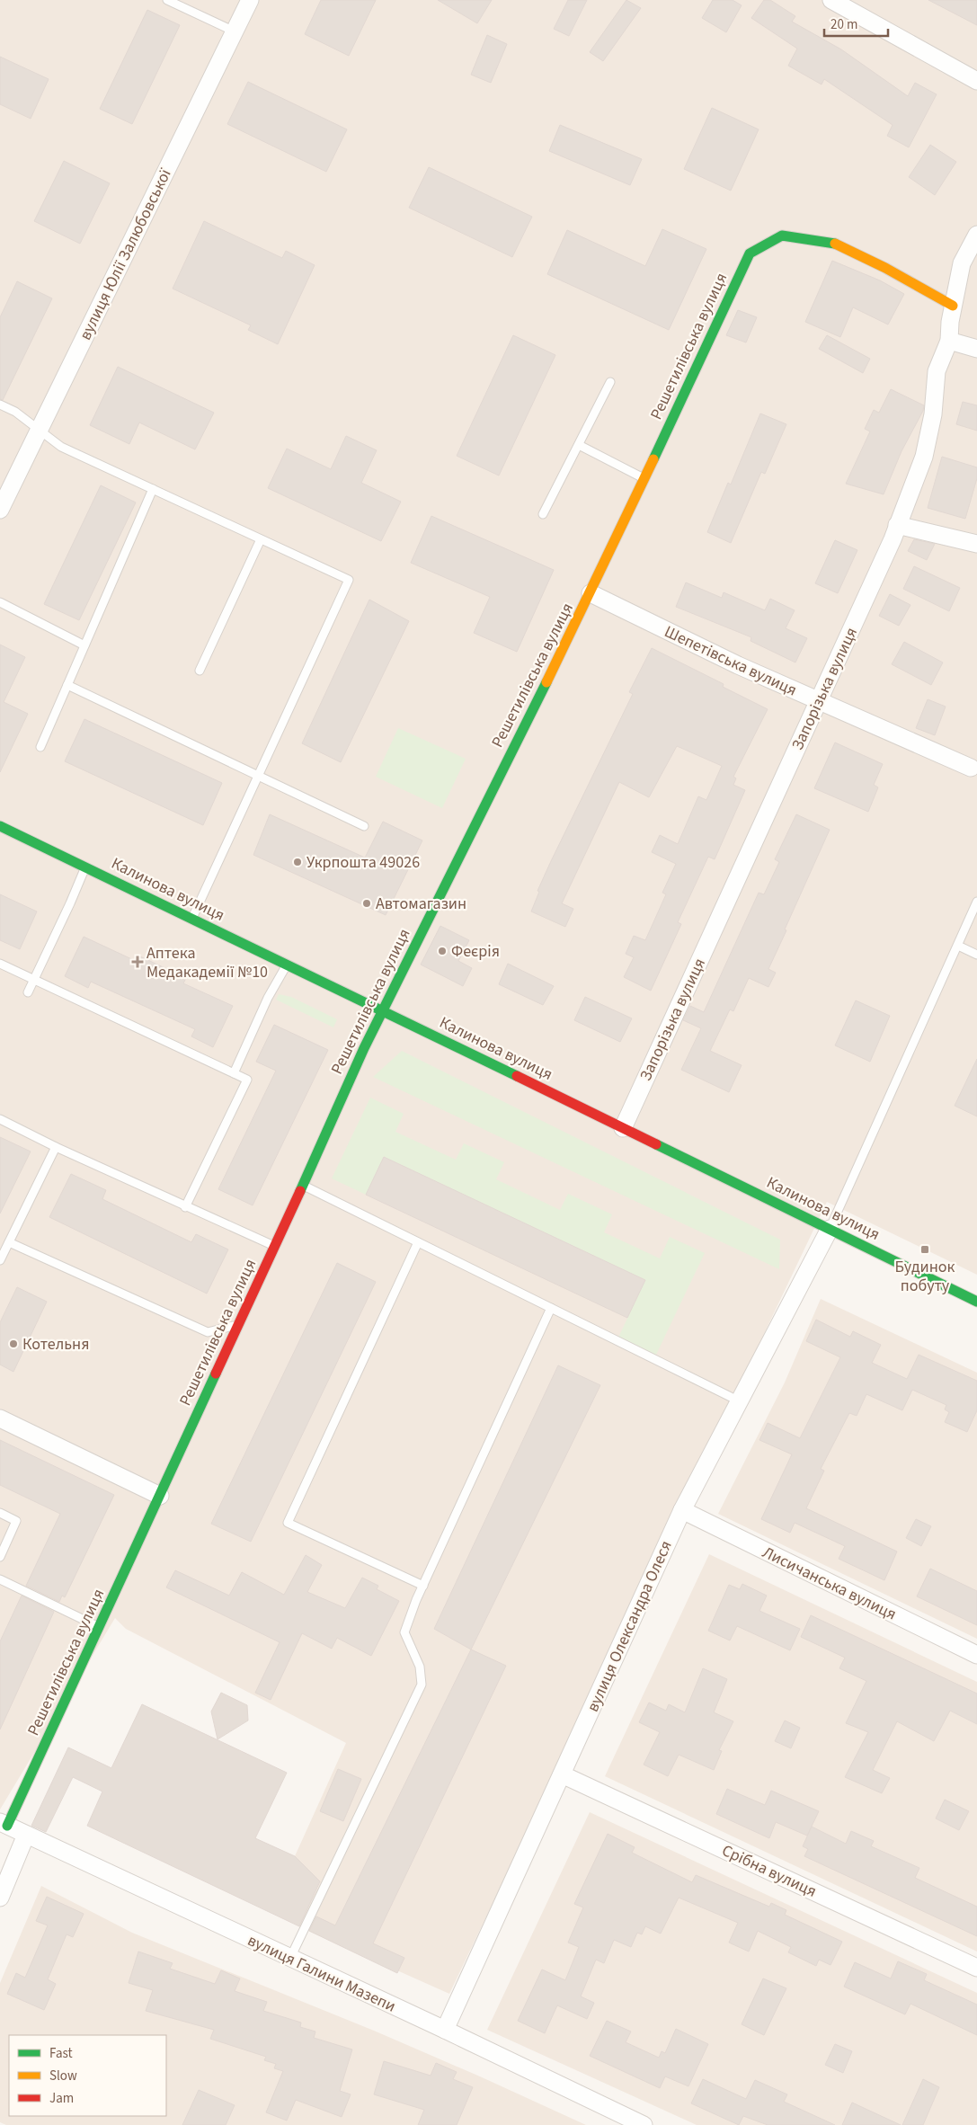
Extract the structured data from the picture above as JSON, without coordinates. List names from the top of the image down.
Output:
{
  "streets": {
    "street": [
      "вулиця Юлії Залюбовської",
      "Решетилівська вулиця",
      "Шепетівська вулиця",
      "Запорізька вулиця",
      "Калинова вулиця",
      "Лисичанська вулиця",
      "вулиця Олександра Олеся",
      "Срібна вулиця",
      "вулиця Галини Мазепи"
    ]
  },
  "crossings": [
    ["Решетилівська вулиця", "Шепетівська вулиця"],
    ["Решетилівська вулиця", "Запорізька вулиця"],
    ["Решетилівська вулиця", "Калинова вулиця"],
    ["Решетилівська вулиця", "вулиця Галини Мазепи"],
    ["Шепетівська вулиця", "Запорізька вулиця"],
    ["Запорізька вулиця", "Калинова вулиця"],
    ["Калинова вулиця", "вулиця Олександра Олеся"],
    ["Лисичанська вулиця", "вулиця Олександра Олеся"],
    ["вулиця Олександра Олеся", "Срібна вулиця"],
    ["вулиця Олександра Олеся", "вулиця Галини Мазепи"]
  ],
  "places": {
    "other": [
      "Укрпошта 49026",
      "Автомагазин",
      "Феєрія",
      "Котельня"
    ],
    "health": ["Аптека Медакадемії №10"],
    "transit": ["Будинок побуту"]
  },
  "legend": ["Fast", "Slow", "Jam"],
  "scale_bar": "20 m"
}
